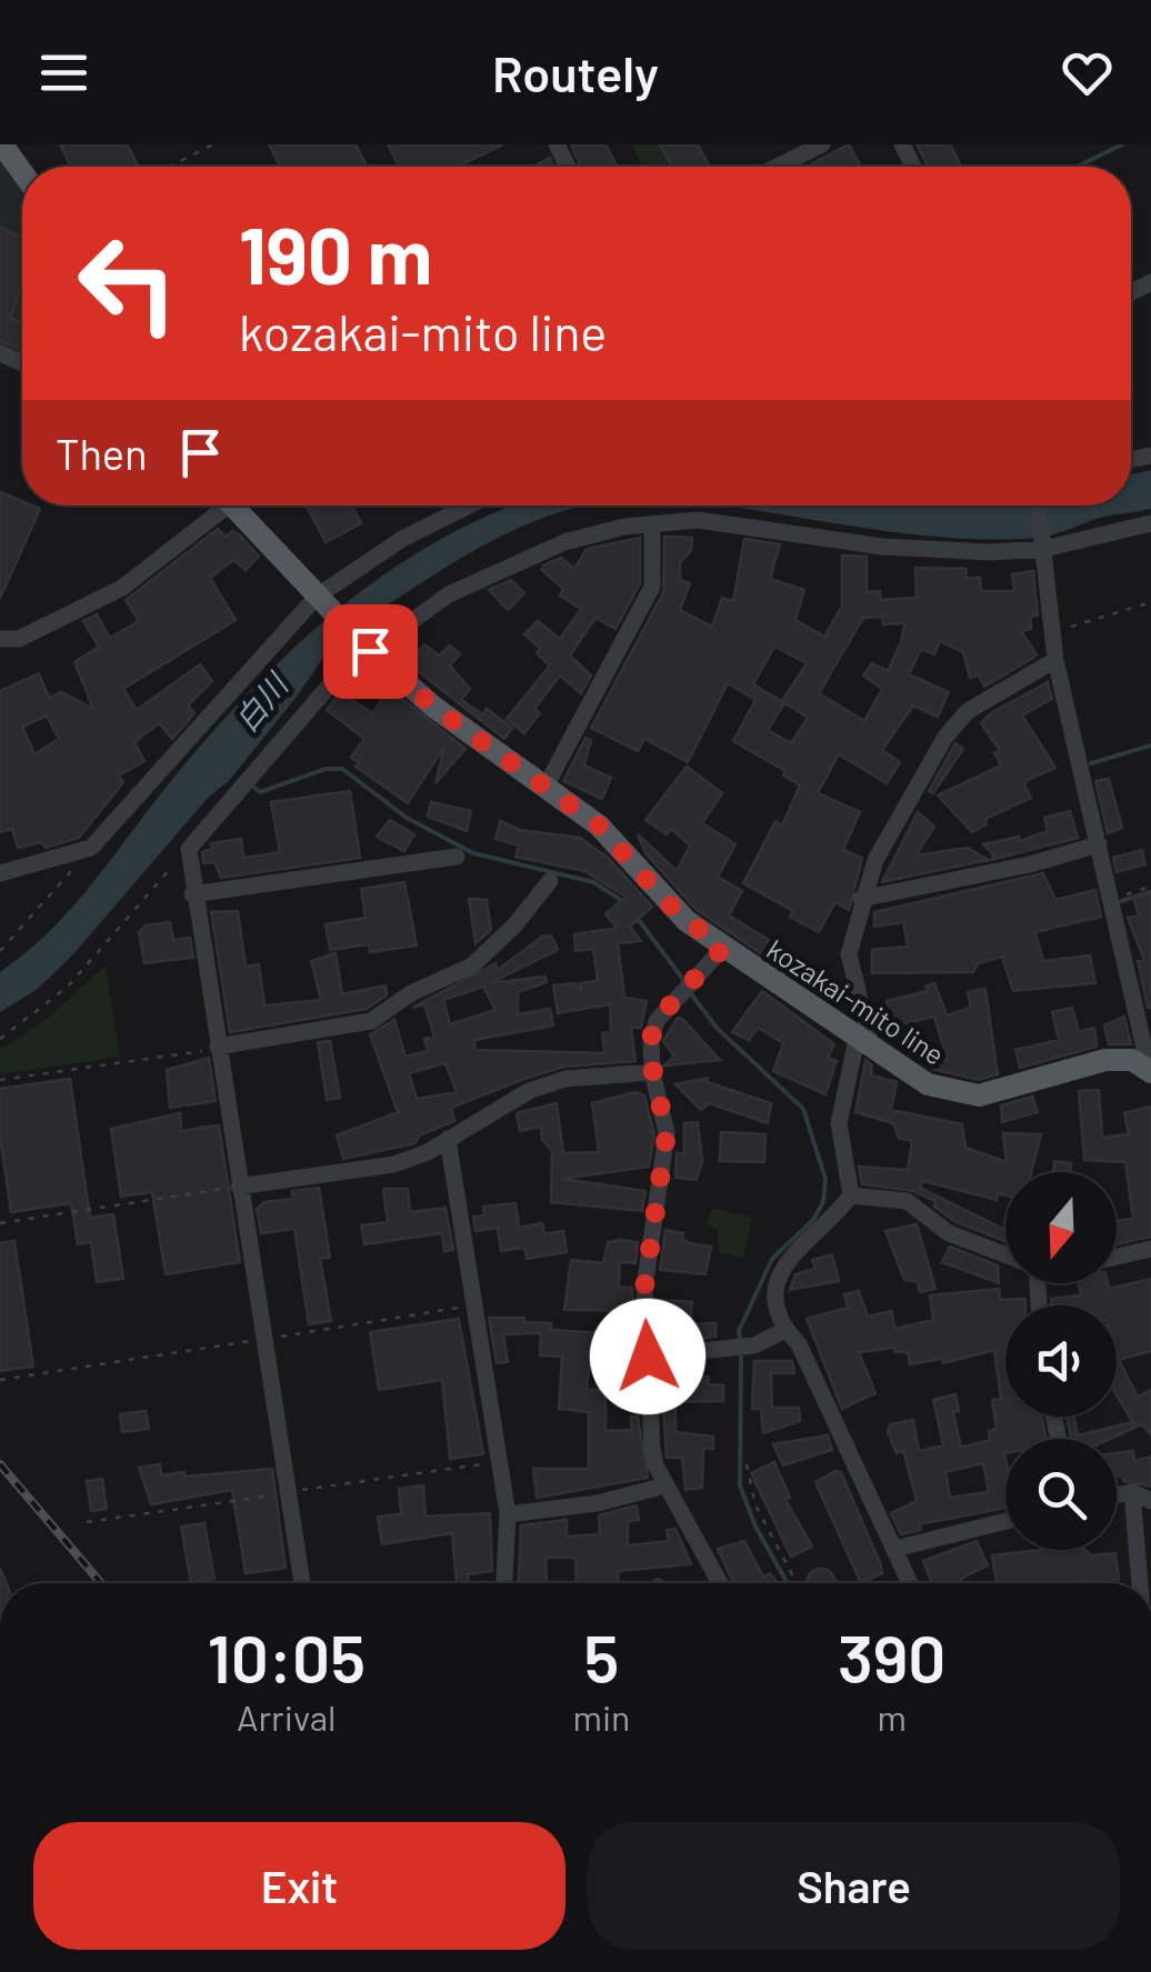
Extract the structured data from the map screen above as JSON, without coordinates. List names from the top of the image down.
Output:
{
  "streets": {
    "main road": ["kozakai-mito line"]
  },
  "water": ["白川"],
  "north": "bottom",
  "page": {
    "header": "Routely",
    "turn": ["190 m", "kozakai-mito line"],
    "then": "Then",
    "eta": [
      "10:05",
      "Arrival",
      "5",
      "min",
      "390",
      "m"
    ],
    "buttons": ["Exit", "Share"]
  }
}
